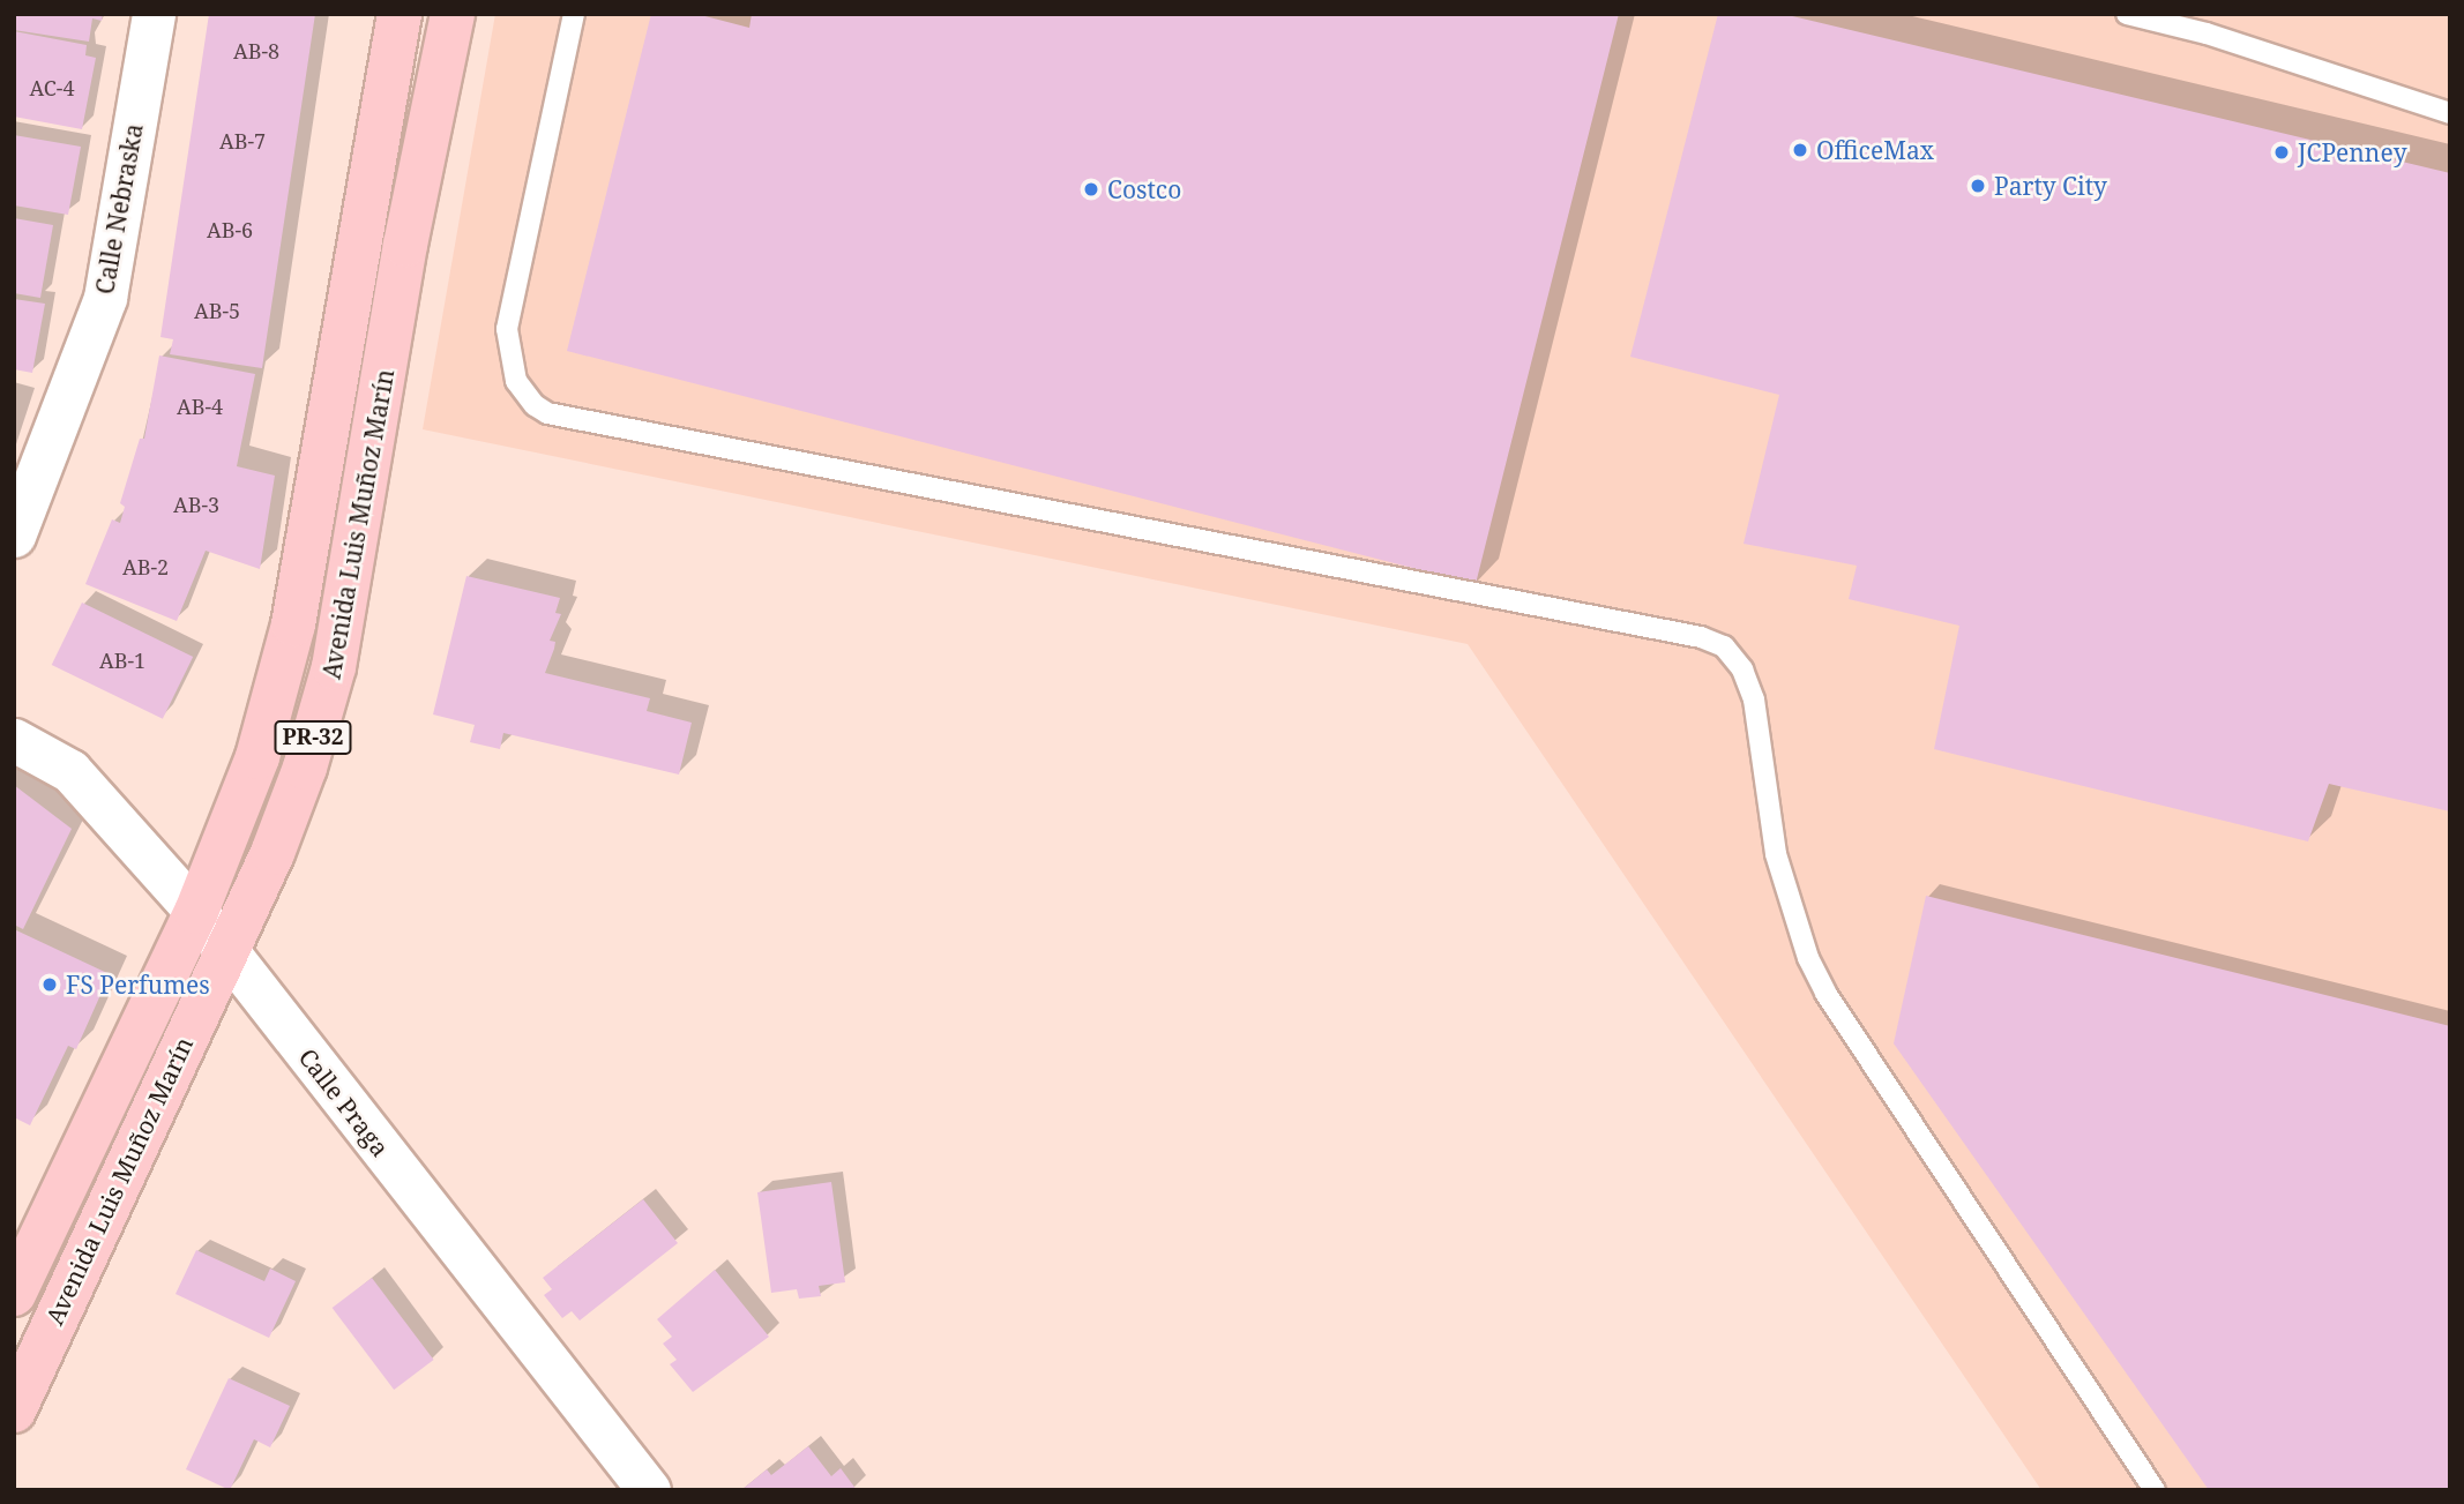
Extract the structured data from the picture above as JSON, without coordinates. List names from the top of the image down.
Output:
{
  "streets": {
    "main road": ["Avenida Luis Muñoz Marín", "PR-32"],
    "street": ["Calle Nebraska", "Calle Praga"]
  },
  "crossings": [
    ["Avenida Luis Muñoz Marín", "Calle Praga"]
  ],
  "places": [
    "OfficeMax",
    "JCPenney",
    "Party City",
    "Costco",
    "FS Perfumes"
  ],
  "house_numbers": [
    "AB-8",
    "AC-4",
    "AB-7",
    "AB-6",
    "AB-5",
    "AB-4",
    "AB-3",
    "AB-2",
    "AB-1"
  ]
}
